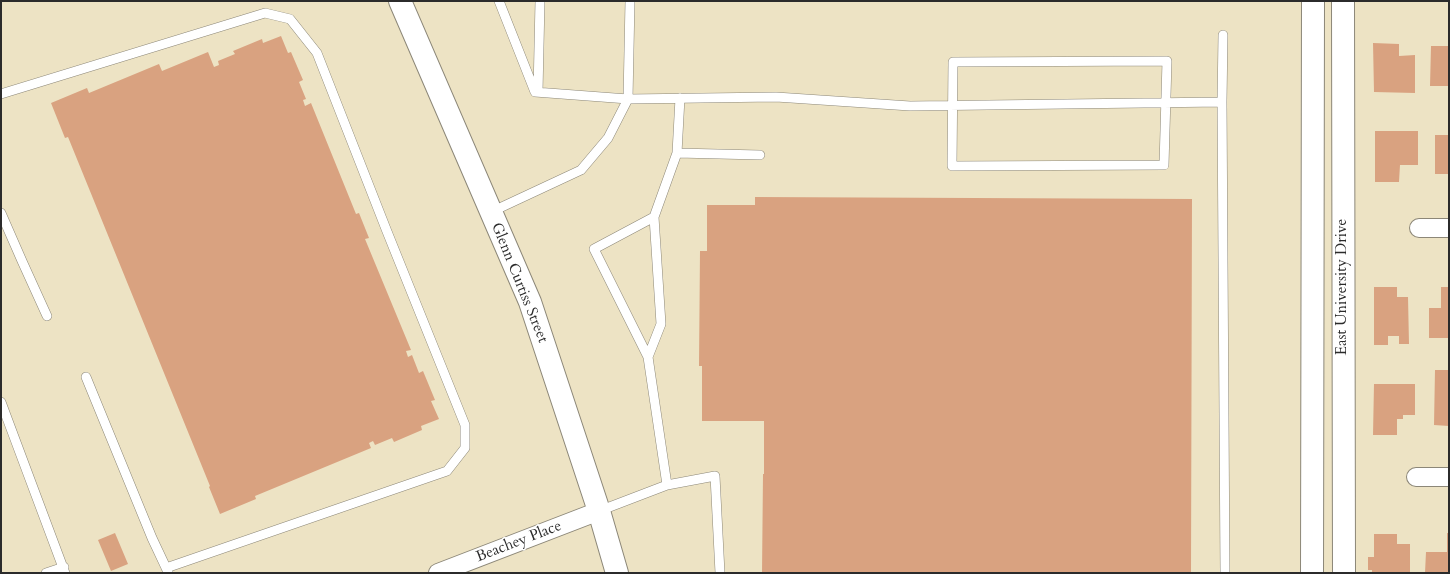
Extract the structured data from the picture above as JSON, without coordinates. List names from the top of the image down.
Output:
{
  "streets": {
    "street": ["Glenn Curtiss Street", "East University Drive", "Beachey Place"]
  },
  "crossings": [
    ["Glenn Curtiss Street", "Beachey Place"]
  ]
}
